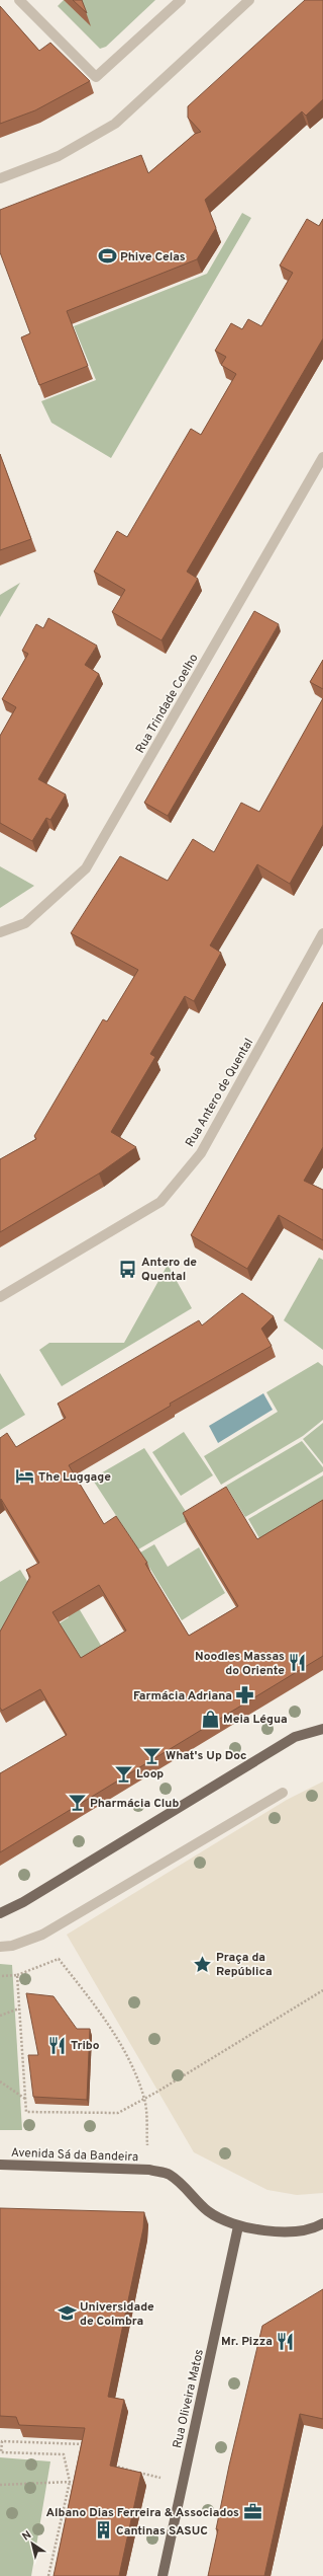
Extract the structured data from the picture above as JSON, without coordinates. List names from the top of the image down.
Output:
{
  "streets": {
    "main road": ["Avenida Sá da Bandeira", "Rua Oliveira Matos"],
    "street": ["Rua Trindade Coelho", "Rua Antero de Quental"]
  },
  "places": {
    "sports": ["Phive Celas"],
    "bus stop": ["Antero de Quental"],
    "hotel": ["The Luggage"],
    "restaurant": ["Noodles Massas do Oriente", "Tribo", "Mr. Pizza"],
    "pharmacy": ["Farmácia Adriana"],
    "shop": ["Meia Légua"],
    "bar": ["What's Up Doc", "Loop", "Pharmácia Club"],
    "place": ["Praça da República"],
    "school or university": ["Universidade de Coimbra"],
    "office": ["Albano Dias Ferreira & Associados"],
    "building": ["Cantinas SASUC"]
  },
  "north": "top left"
}
